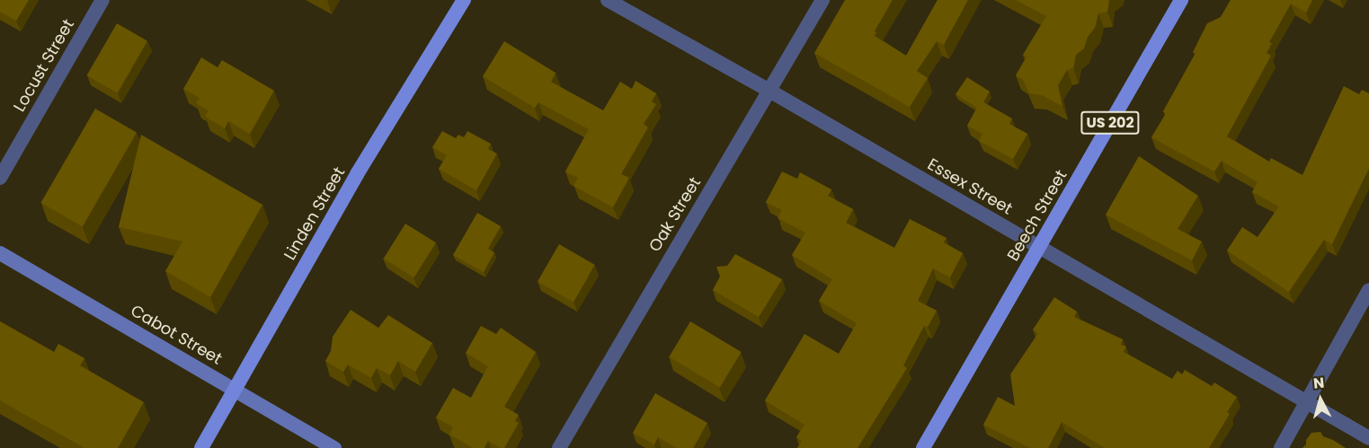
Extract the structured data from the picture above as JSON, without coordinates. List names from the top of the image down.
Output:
{
  "streets": {
    "main road": [
      "US 202",
      "Linden Street",
      "Beech Street",
      "Cabot Street"
    ],
    "street": ["Locust Street", "Essex Street", "Oak Street"]
  },
  "crossings": [
    ["Essex Street", "Oak Street"],
    ["Essex Street", "Beech Street"],
    ["Linden Street", "Cabot Street"]
  ],
  "north": "top"
}
